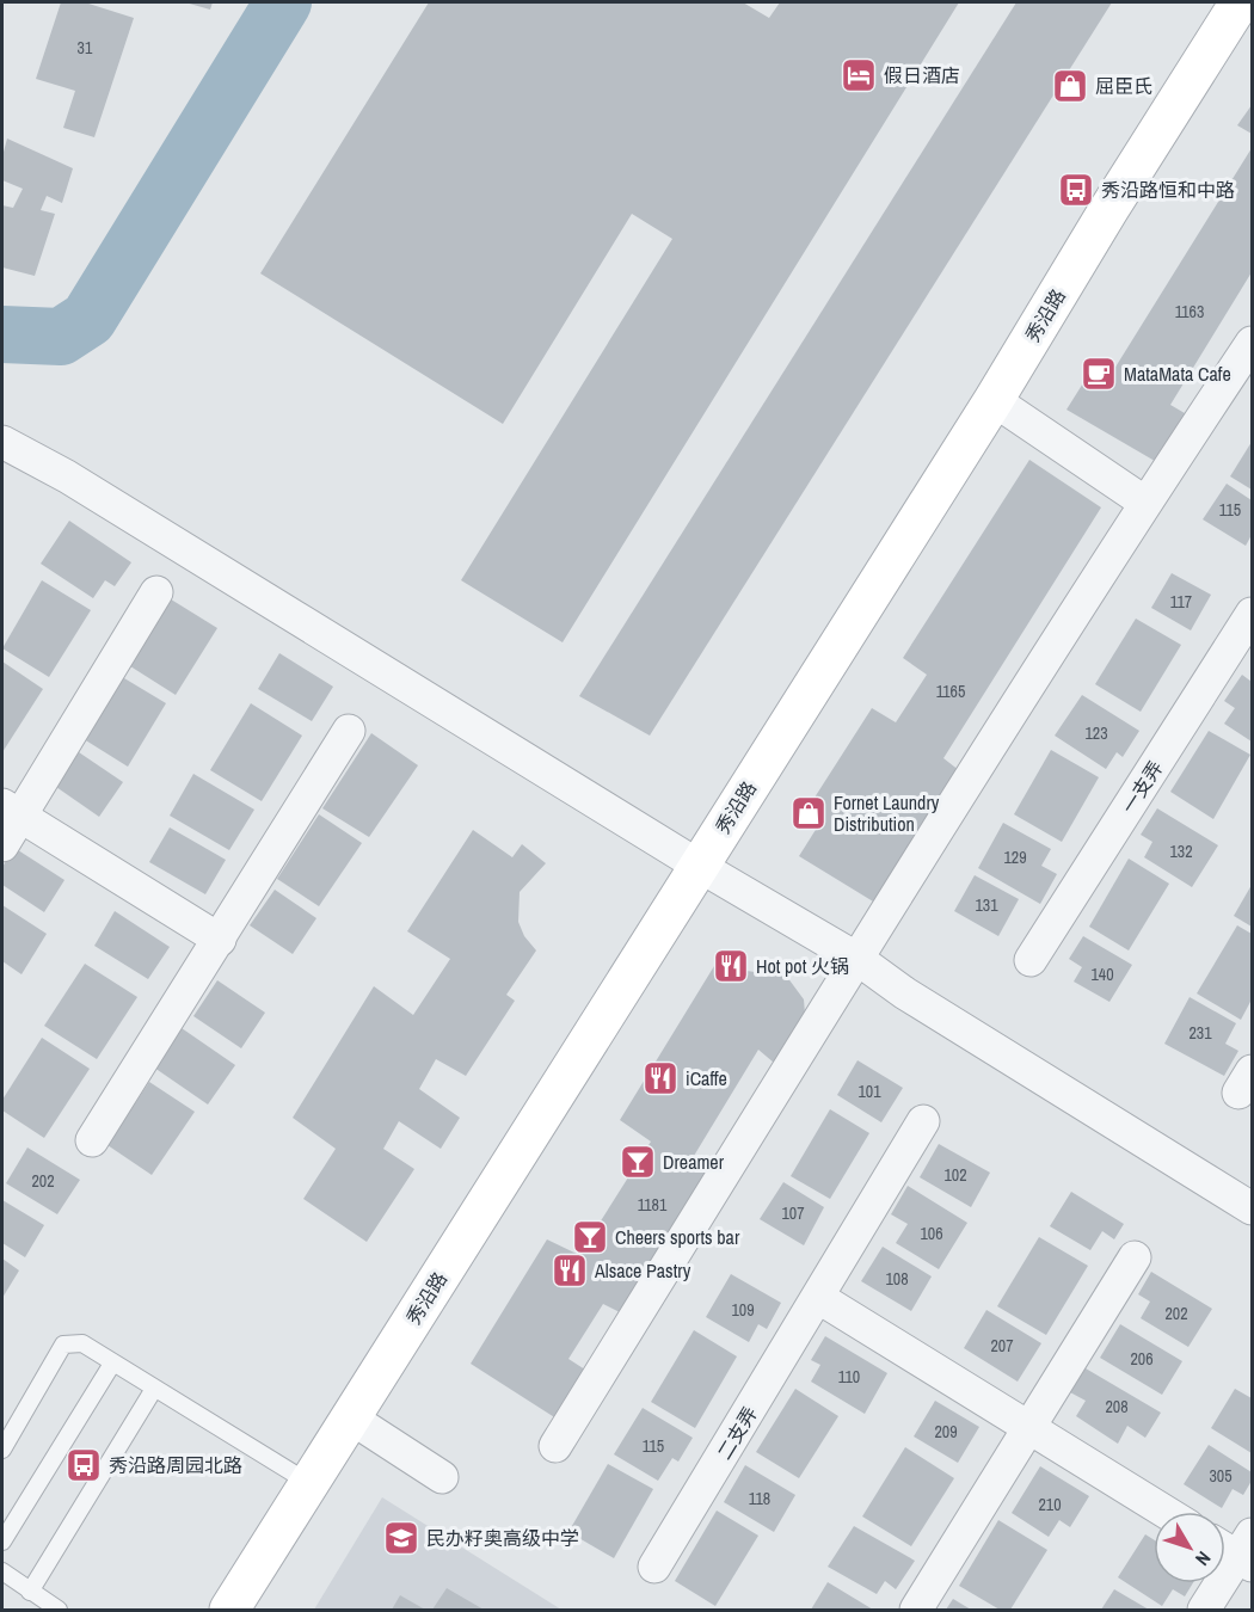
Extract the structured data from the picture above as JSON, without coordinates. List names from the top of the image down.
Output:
{
  "streets": {
    "main road": ["秀沿路"],
    "street": ["一支弄", "二支弄"]
  },
  "places": {
    "hotel": ["假日酒店"],
    "shop": ["屈臣氏", "Fornet Laundry Distribution"],
    "bus stop": ["秀沿路恒和中路", "秀沿路周园北路"],
    "cafe": ["MataMata Cafe"],
    "restaurant": ["Hot pot 火锅", "iCaffe", "Alsace Pastry"],
    "bar": ["Dreamer", "Cheers sports bar"],
    "school or university": ["民办籽奥高级中学"]
  },
  "house_numbers": [
    "31",
    "1163",
    "115",
    "117",
    "1165",
    "123",
    "132",
    "129",
    "131",
    "140",
    "231",
    "101",
    "102",
    "202",
    "1181",
    "107",
    "106",
    "108",
    "109",
    "202",
    "207",
    "206",
    "110",
    "208",
    "209",
    "115",
    "305",
    "118",
    "210"
  ],
  "north": "bottom right"
}
